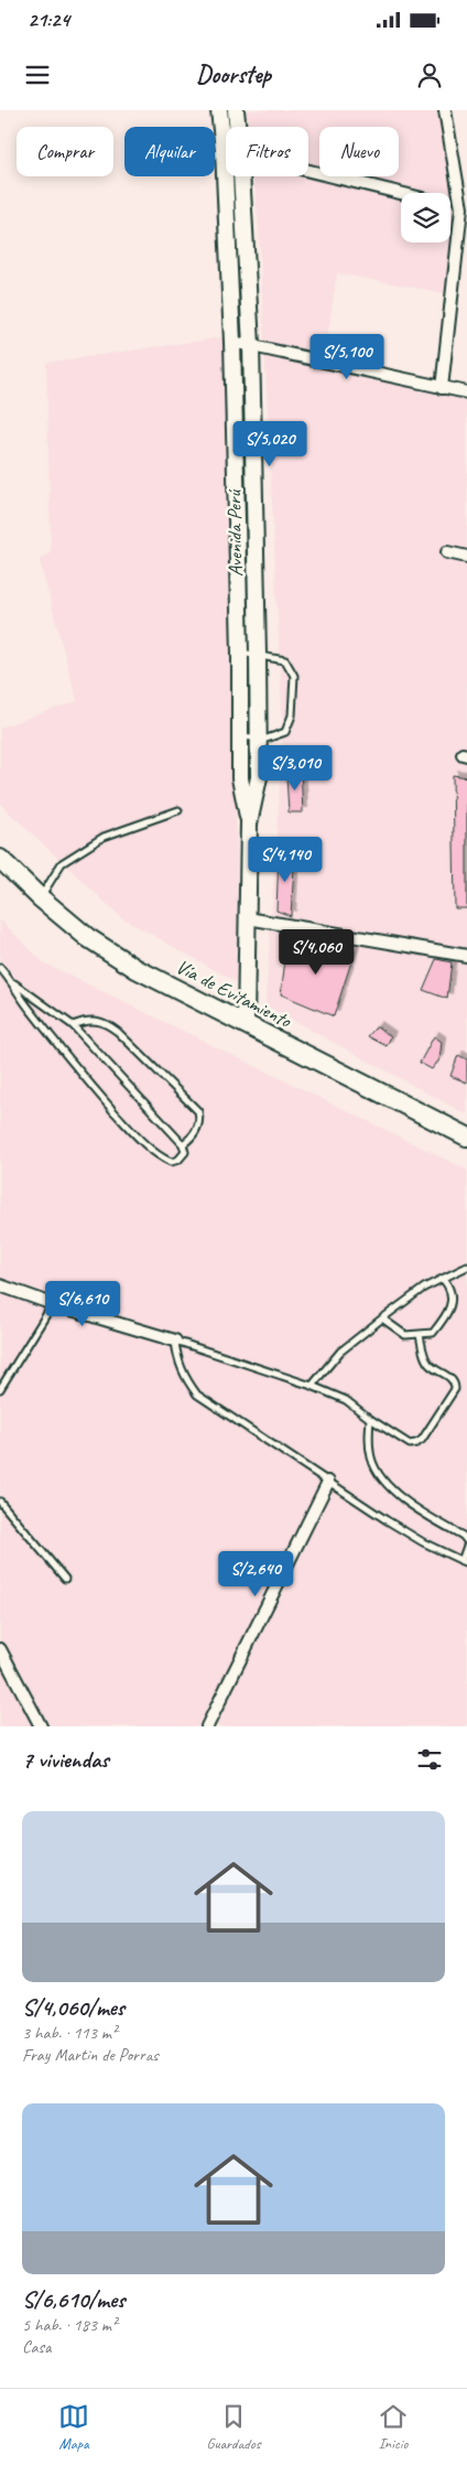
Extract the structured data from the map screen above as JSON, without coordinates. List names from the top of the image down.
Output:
{
  "streets": {
    "highway": ["Vía de Evitamiento"],
    "main road": ["Avenida Perú"]
  },
  "crossings": [
    ["Avenida Perú", "Vía de Evitamiento"]
  ],
  "page": {
    "status": "21:24",
    "header": "Doorstep",
    "chip": [
      "Comprar",
      "Alquilar",
      "Filtros",
      "Nuevo"
    ],
    "price": [
      "S/5,100",
      "S/5,020",
      "S/3,010",
      "S/4,140",
      "S/4,060",
      "S/6,610",
      "S/2,640"
    ],
    "heading": "7 viviendas",
    "list": [
      {
        "name": "S/4,060/mes",
        "note": "3 hab. · 113 m² · Fray Martin de Porras"
      },
      {
        "name": "S/6,610/mes",
        "note": "5 hab. · 183 m² · Casa"
      }
    ],
    "tabs": ["Mapa", "Guardados", "Inicio"]
  }
}
